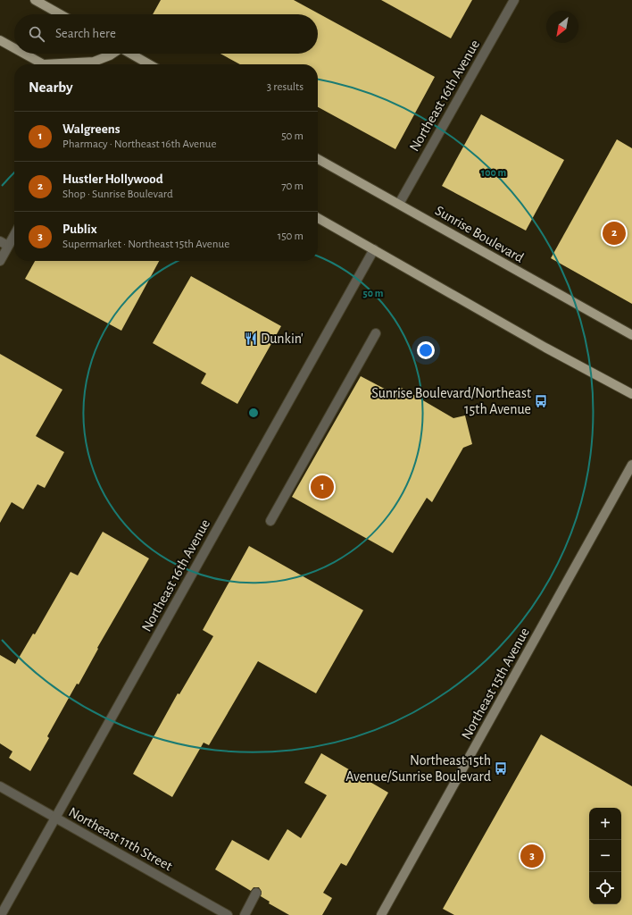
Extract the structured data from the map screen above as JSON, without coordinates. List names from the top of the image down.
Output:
{
  "streets": {
    "main road": ["Sunrise Boulevard"],
    "street": ["Northeast 16th Avenue", "Northeast 15th Avenue", "Northeast 11th Street"]
  },
  "crossings": [
    ["Northeast 16th Avenue", "Sunrise Boulevard"],
    ["Northeast 16th Avenue", "Northeast 11th Street"]
  ],
  "places": {
    "restaurant": ["Dunkin'"],
    "bus stop": ["Sunrise Boulevard/Northeast 15th Avenue", "Northeast 15th Avenue/Sunrise Boulevard"]
  },
  "north": "bottom left",
  "page": {
    "search": "Search here",
    "heading": ["Nearby", "3 results"],
    "list": [
      {
        "mark": "1",
        "name": "Walgreens",
        "note": "Pharmacy · Northeast 16th Avenue",
        "value": "50 m"
      },
      {
        "mark": "2",
        "name": "Hustler Hollywood",
        "note": "Shop · Sunrise Boulevard",
        "value": "70 m"
      },
      {
        "mark": "3",
        "name": "Publix",
        "note": "Supermarket · Northeast 15th Avenue",
        "value": "150 m"
      }
    ],
    "pins": ["2", "1", "3"],
    "map_buttons": ["+", "−"]
  },
  "rings": ["100 m", "50 m"]
}
